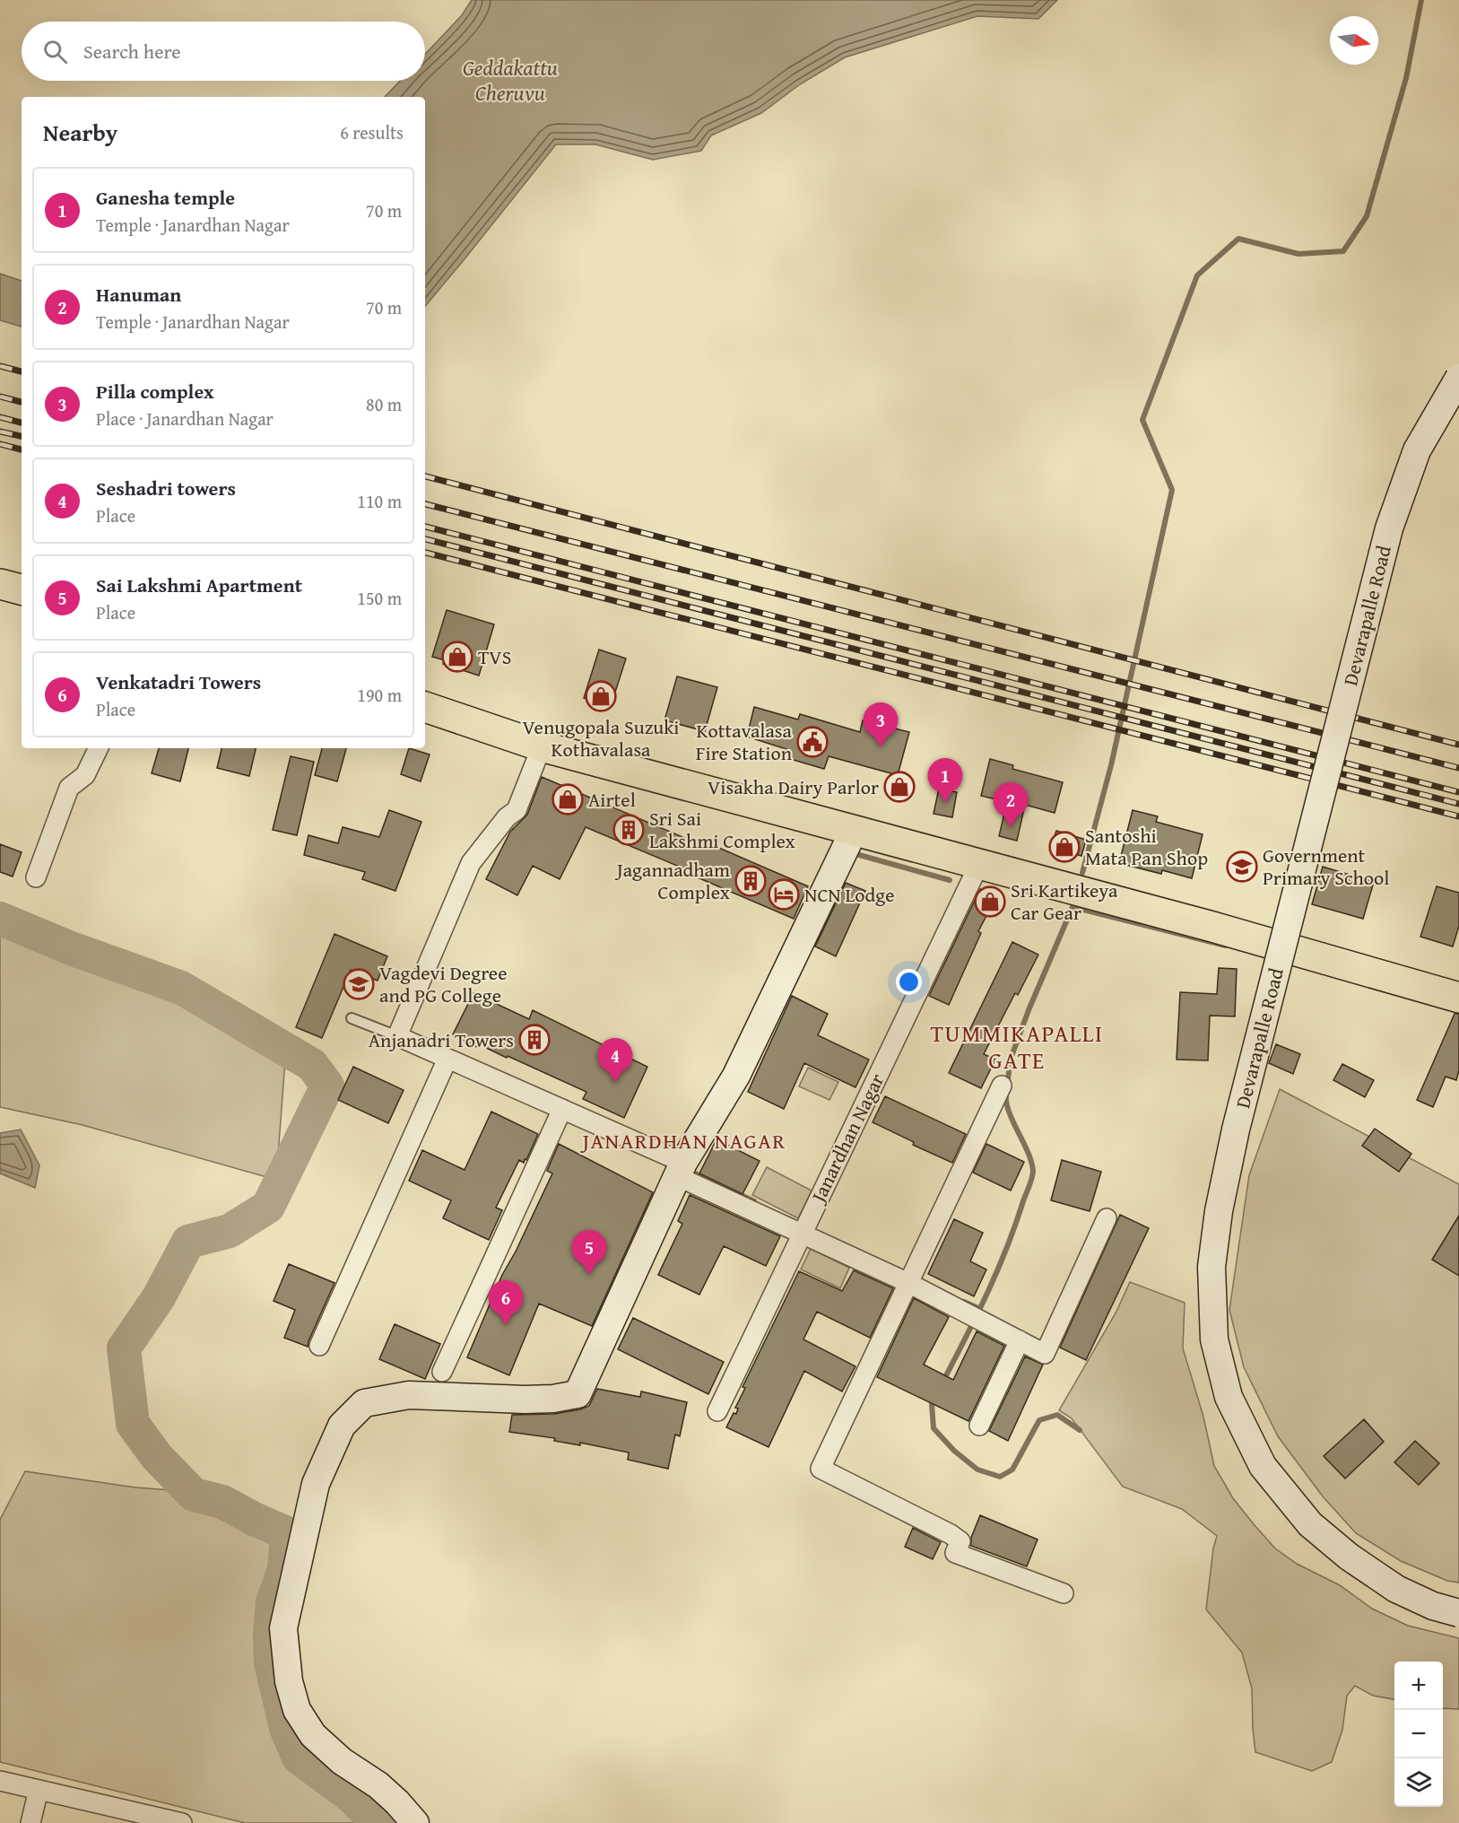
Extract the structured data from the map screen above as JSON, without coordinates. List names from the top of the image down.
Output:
{
  "streets": {
    "main road": ["Devarapalle Road"],
    "street": ["Janardhan Nagar"]
  },
  "districts": ["TUMMIKAPALLI GATE", "JANARDHAN NAGAR"],
  "water": ["Geddakattu Cheruvu"],
  "places": {
    "shop": [
      "TVS",
      "Venugopala Suzuki Kothavalasa",
      "Visakha Dairy Parlor",
      "Airtel",
      "Santoshi Mata Pan Shop",
      "Sri Kartikeya Car Gear"
    ],
    "public building": ["Kottavalasa Fire Station"],
    "building": ["Sri Sai Lakshmi Complex", "Jagannadham Complex", "Anjanadri Towers"],
    "school or university": ["Government Primary School", "Vagdevi Degree and PG College"],
    "hotel": ["NCN Lodge"]
  },
  "north": "right",
  "page": {
    "search": "Search here",
    "heading": ["Nearby", "6 results"],
    "list": [
      {
        "mark": "1",
        "name": "Ganesha temple",
        "note": "Temple · Janardhan Nagar",
        "value": "70 m"
      },
      {
        "mark": "2",
        "name": "Hanuman",
        "note": "Temple · Janardhan Nagar",
        "value": "70 m"
      },
      {
        "mark": "3",
        "name": "Pilla complex",
        "note": "Place · Janardhan Nagar",
        "value": "80 m"
      },
      {
        "mark": "4",
        "name": "Seshadri towers",
        "note": "Place",
        "value": "110 m"
      },
      {
        "mark": "5",
        "name": "Sai Lakshmi Apartment",
        "note": "Place",
        "value": "150 m"
      },
      {
        "mark": "6",
        "name": "Venkatadri Towers",
        "note": "Place",
        "value": "190 m"
      }
    ],
    "pins": [
      "3",
      "1",
      "2",
      "4",
      "5",
      "6"
    ],
    "map_buttons": ["+", "−"]
  }
}
